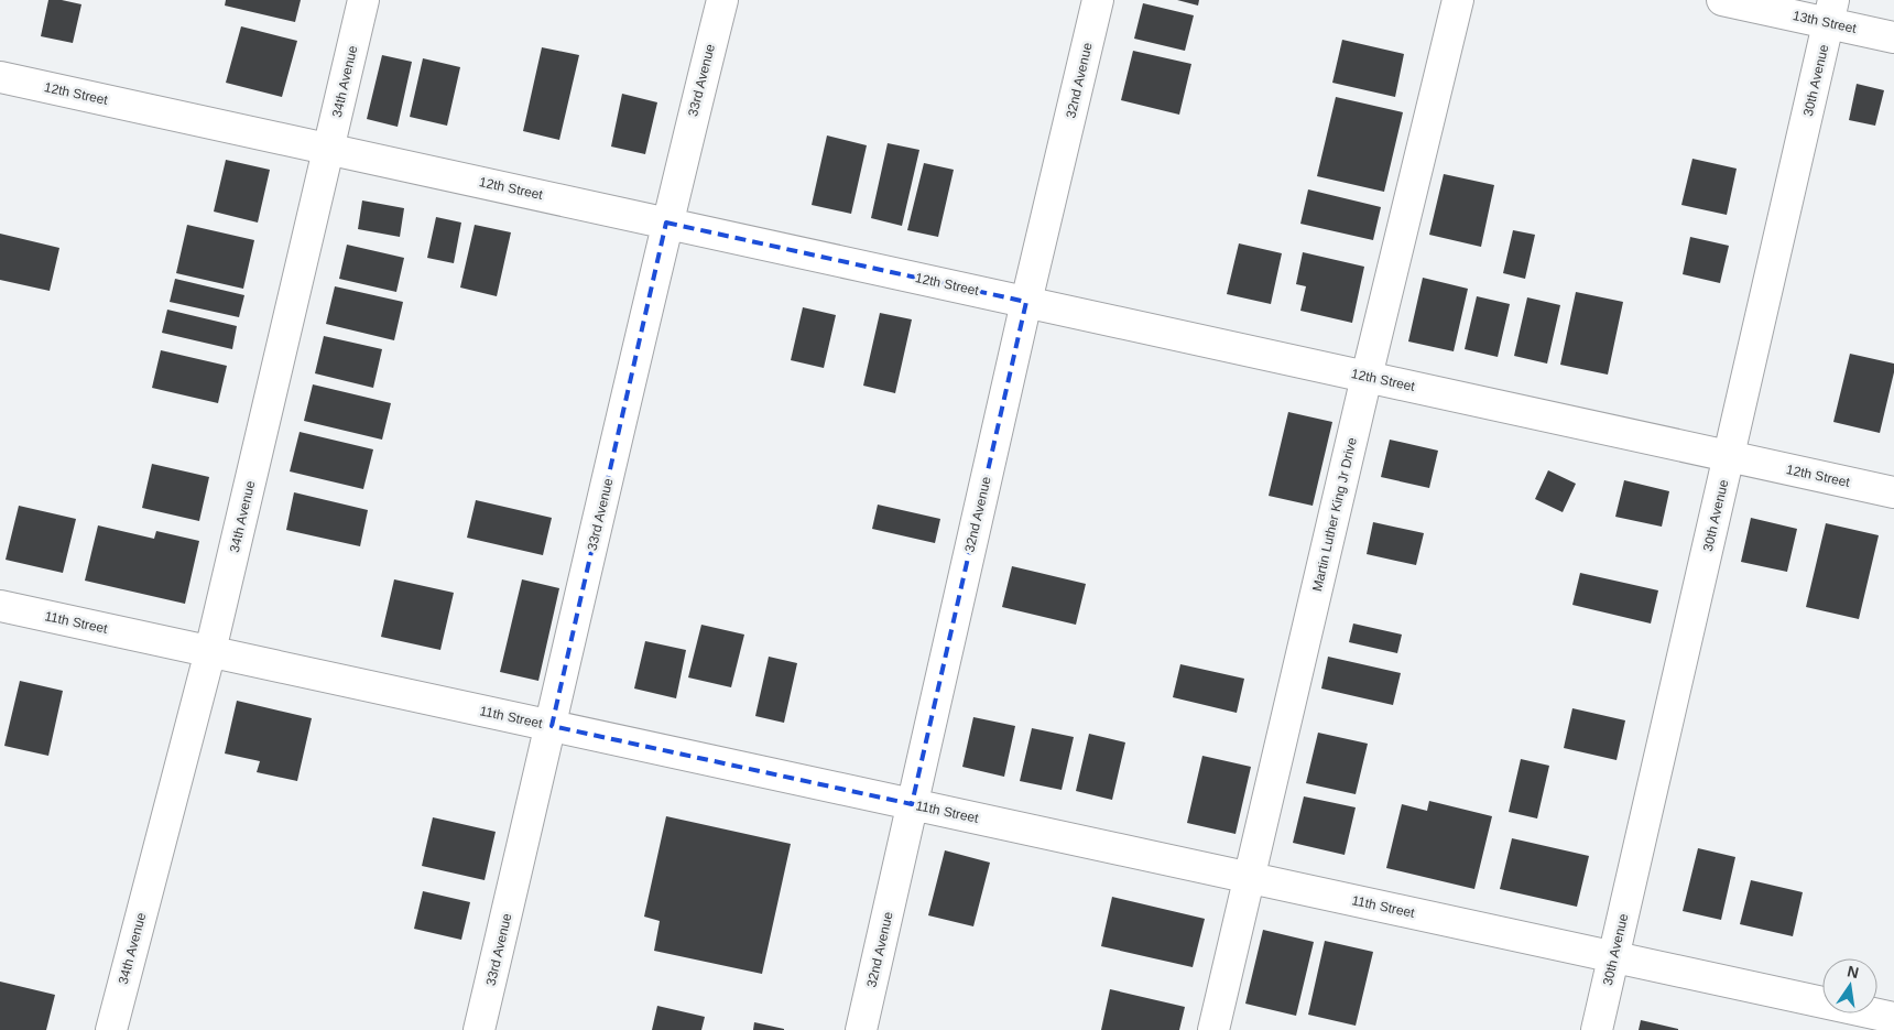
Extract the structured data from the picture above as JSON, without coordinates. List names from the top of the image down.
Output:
{
  "streets": {
    "street": [
      "13th Street",
      "33rd Avenue",
      "32nd Avenue",
      "30th Avenue",
      "34th Avenue",
      "12th Street",
      "Martin Luther King Jr Drive",
      "11th Street"
    ]
  },
  "crossings": [
    ["13th Street", "30th Avenue"],
    ["33rd Avenue", "12th Street"],
    ["33rd Avenue", "11th Street"],
    ["32nd Avenue", "12th Street"],
    ["32nd Avenue", "11th Street"],
    ["30th Avenue", "12th Street"],
    ["30th Avenue", "11th Street"],
    ["34th Avenue", "12th Street"],
    ["34th Avenue", "11th Street"],
    ["12th Street", "Martin Luther King Jr Drive"],
    ["Martin Luther King Jr Drive", "11th Street"]
  ],
  "north": "top"
}
